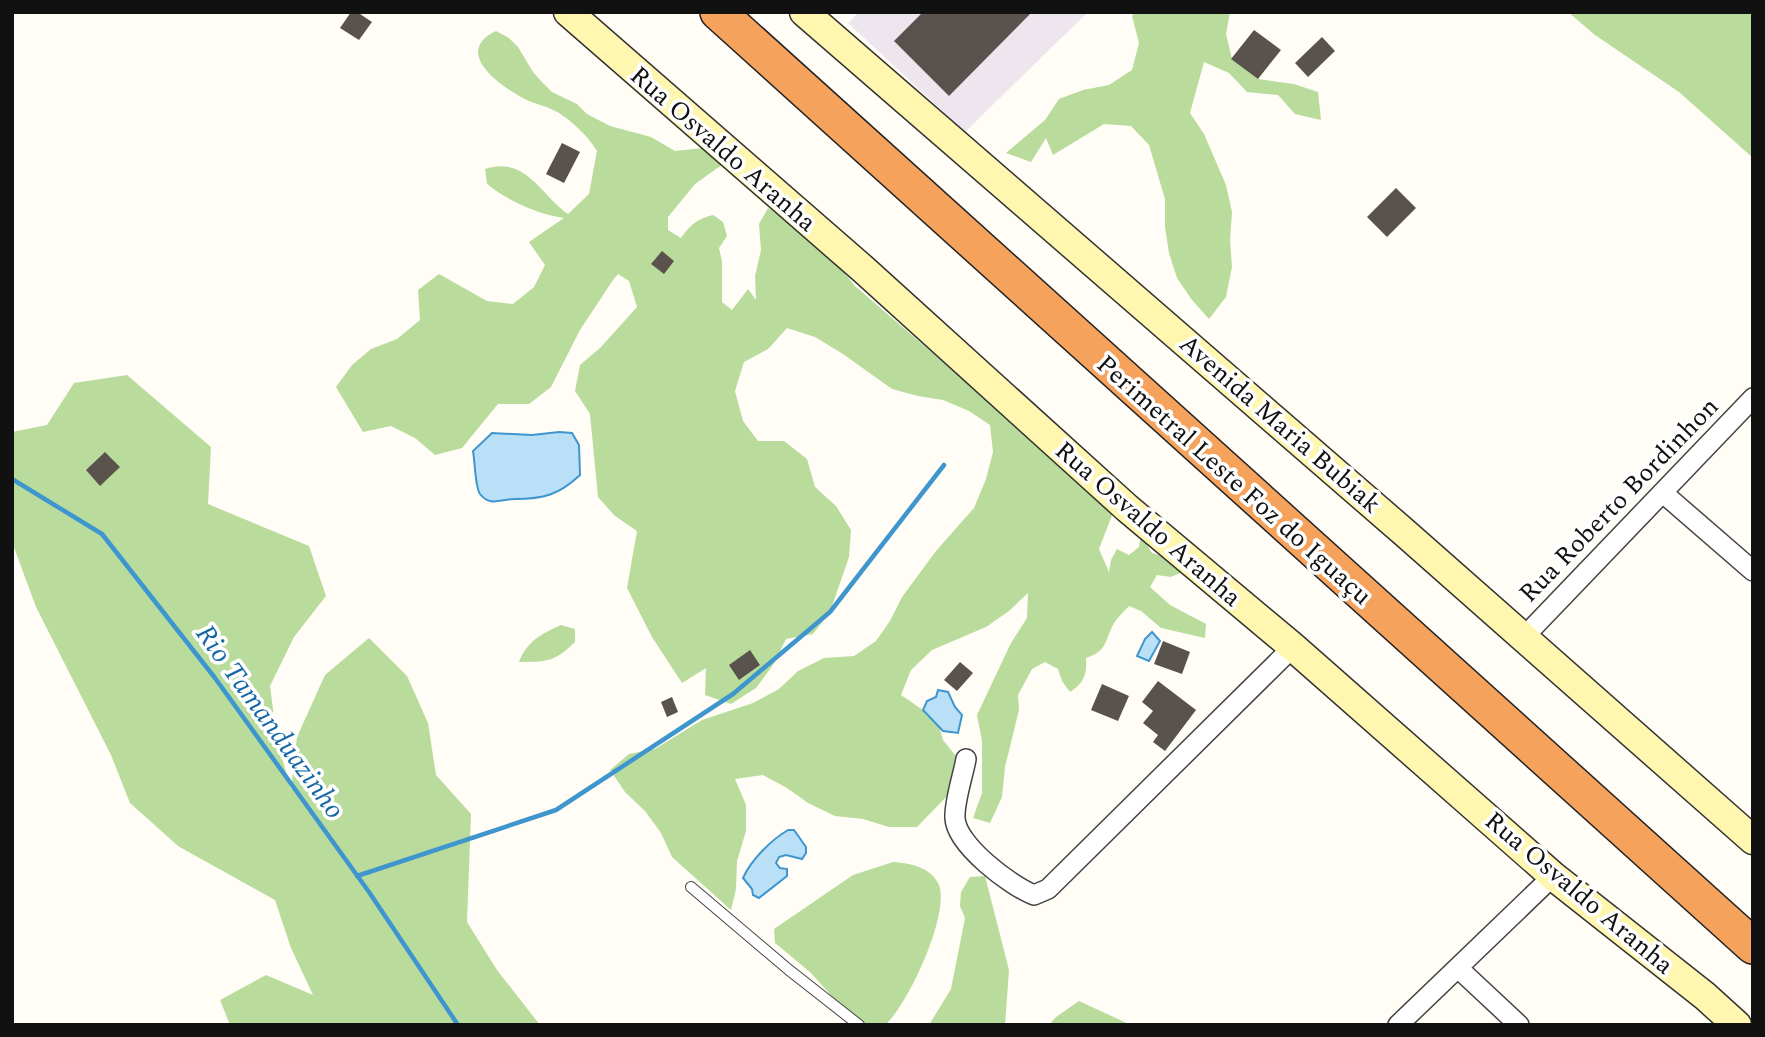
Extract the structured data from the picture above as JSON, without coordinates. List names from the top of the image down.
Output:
{
  "streets": {
    "highway": ["Perimetral Leste Foz do Iguaçu"],
    "street": ["Rua Osvaldo Aranha", "Avenida Maria Bubiak", "Rua Roberto Bordinhon"]
  },
  "crossings": [
    ["Avenida Maria Bubiak", "Rua Roberto Bordinhon"]
  ],
  "water": ["Rio Tamanduazinho"]
}
